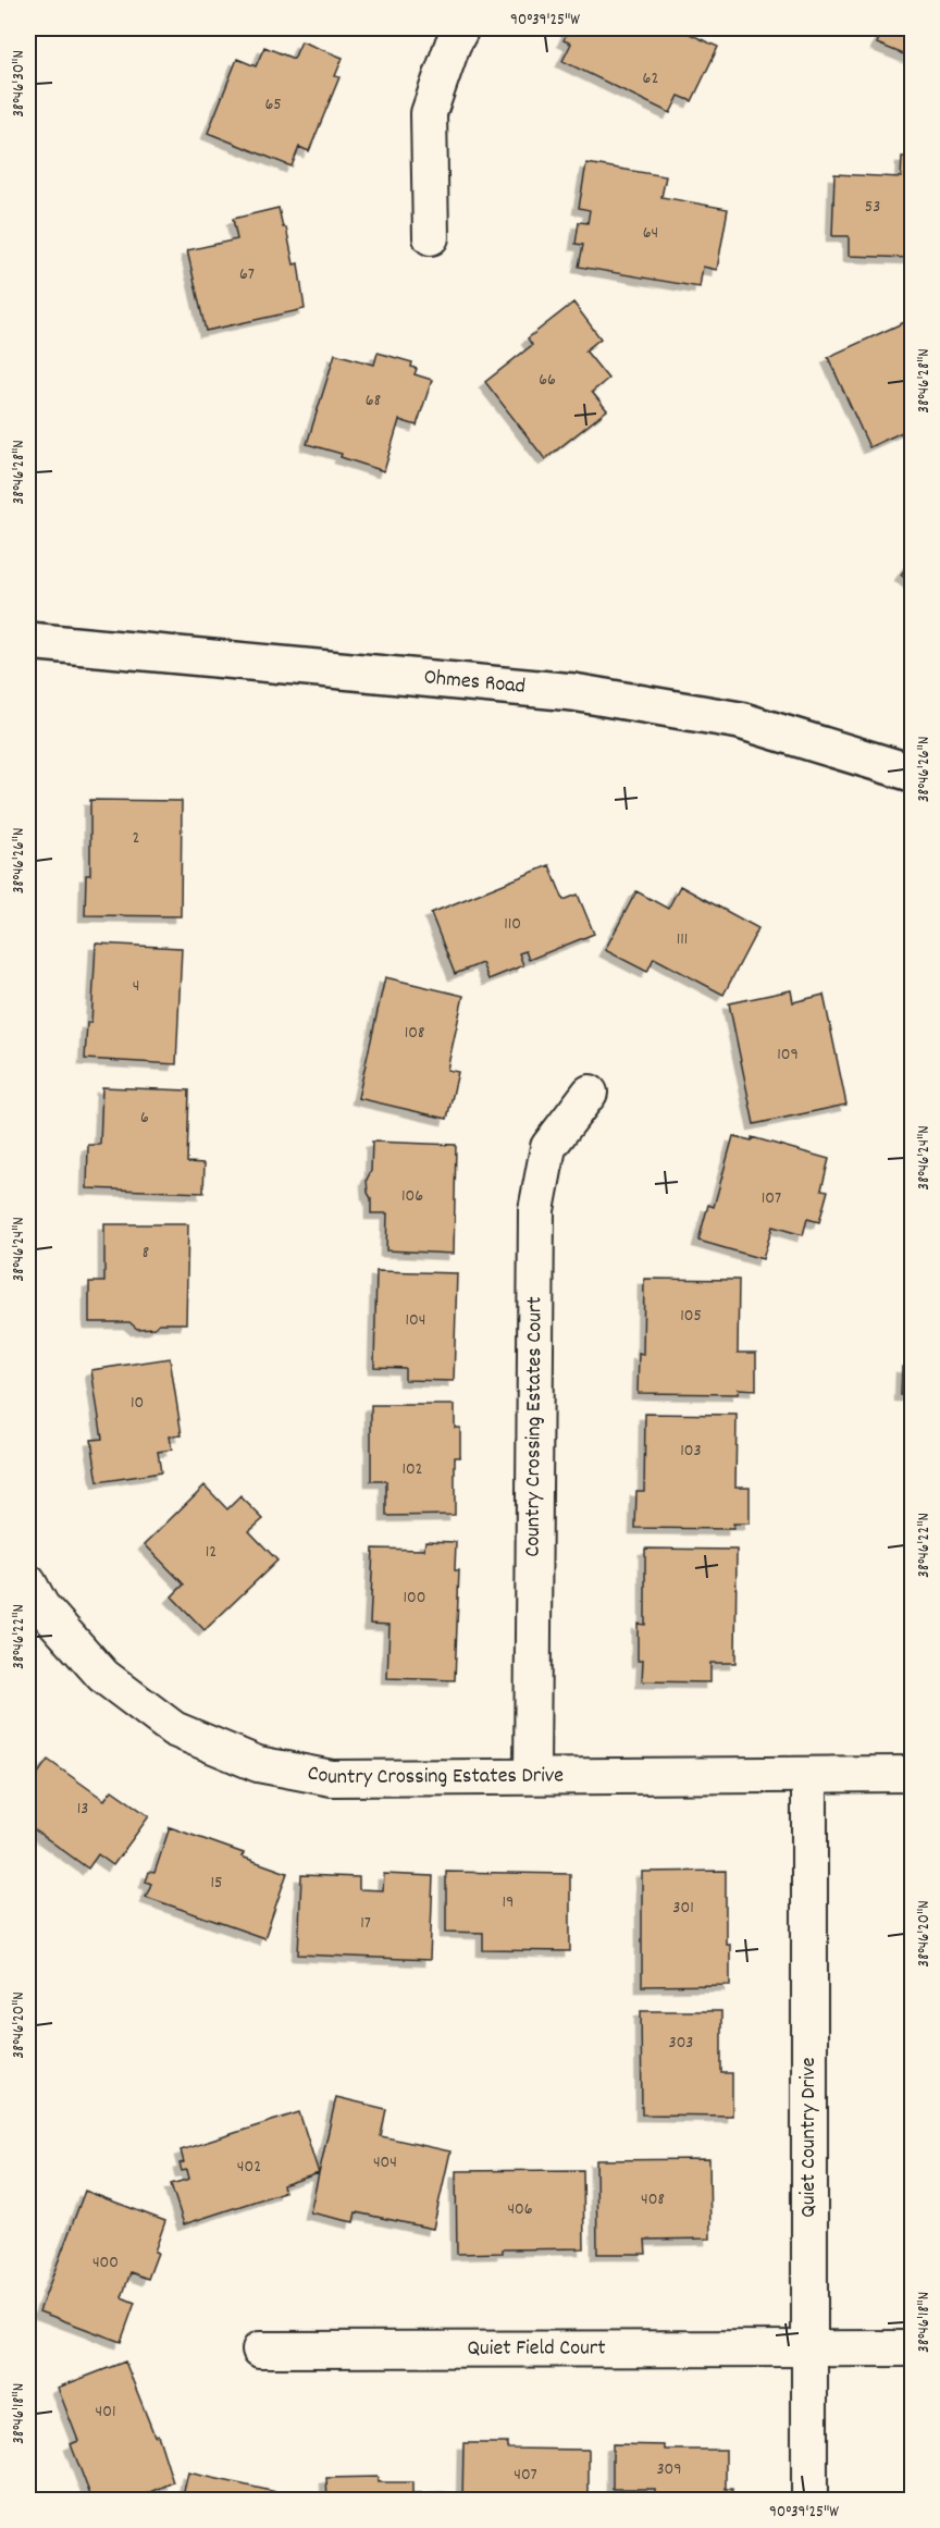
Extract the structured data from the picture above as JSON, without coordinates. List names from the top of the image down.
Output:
{
  "streets": {
    "main road": ["Ohmes Road"],
    "street": [
      "Country Crossing Estates Court",
      "Country Crossing Estates Drive",
      "Quiet Country Drive",
      "Quiet Field Court"
    ]
  },
  "crossings": [
    ["Country Crossing Estates Court", "Country Crossing Estates Drive"],
    ["Country Crossing Estates Drive", "Quiet Country Drive"],
    ["Quiet Country Drive", "Quiet Field Court"]
  ],
  "house_numbers": [
    "62",
    "65",
    "53",
    "64",
    "67",
    "66",
    "68",
    "2",
    "110",
    "111",
    "4",
    "108",
    "109",
    "6",
    "106",
    "107",
    "8",
    "105",
    "104",
    "10",
    "103",
    "102",
    "12",
    "100",
    "13",
    "15",
    "19",
    "301",
    "17",
    "303",
    "404",
    "402",
    "408",
    "406",
    "400",
    "401",
    "309",
    "407"
  ],
  "coordinates": [
    "90°39'25\"W",
    "38°46'30\"N",
    "38°46'28\"N",
    "38°46'26\"N",
    "38°46'24\"N",
    "38°46'22\"N",
    "38°46'20\"N",
    "38°46'18\"N"
  ]
}
